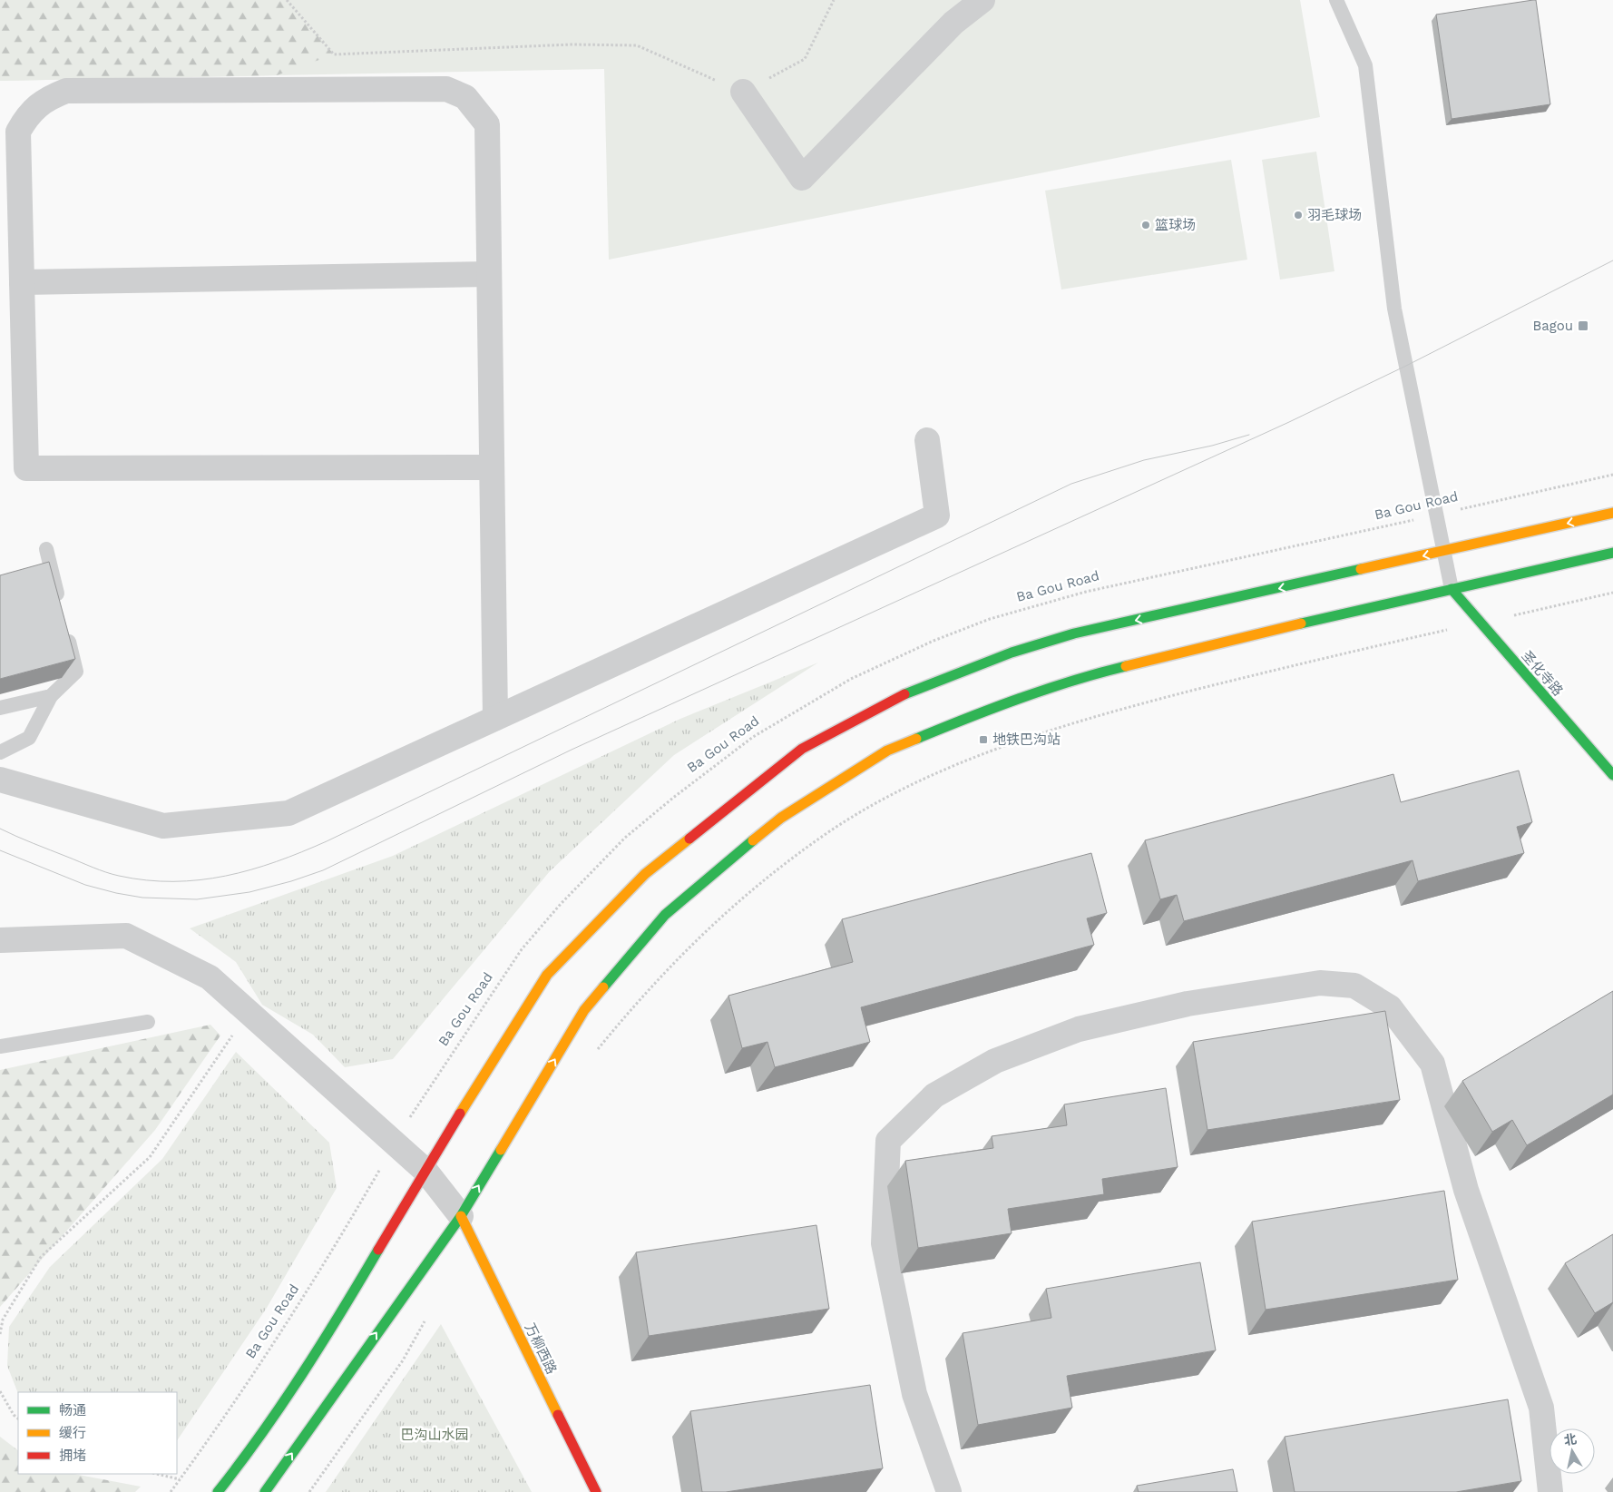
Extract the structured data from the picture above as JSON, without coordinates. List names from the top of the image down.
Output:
{
  "streets": {
    "main road": ["圣化寺路", "万柳西路"],
    "path": ["Ba Gou Road"]
  },
  "parks": ["巴沟山水园"],
  "places": {
    "other": ["羽毛球场", "篮球场"],
    "transit": ["Bagou", "地铁巴沟站"]
  },
  "legend": ["畅通", "缓行", "拥堵"],
  "north": "top"
}
